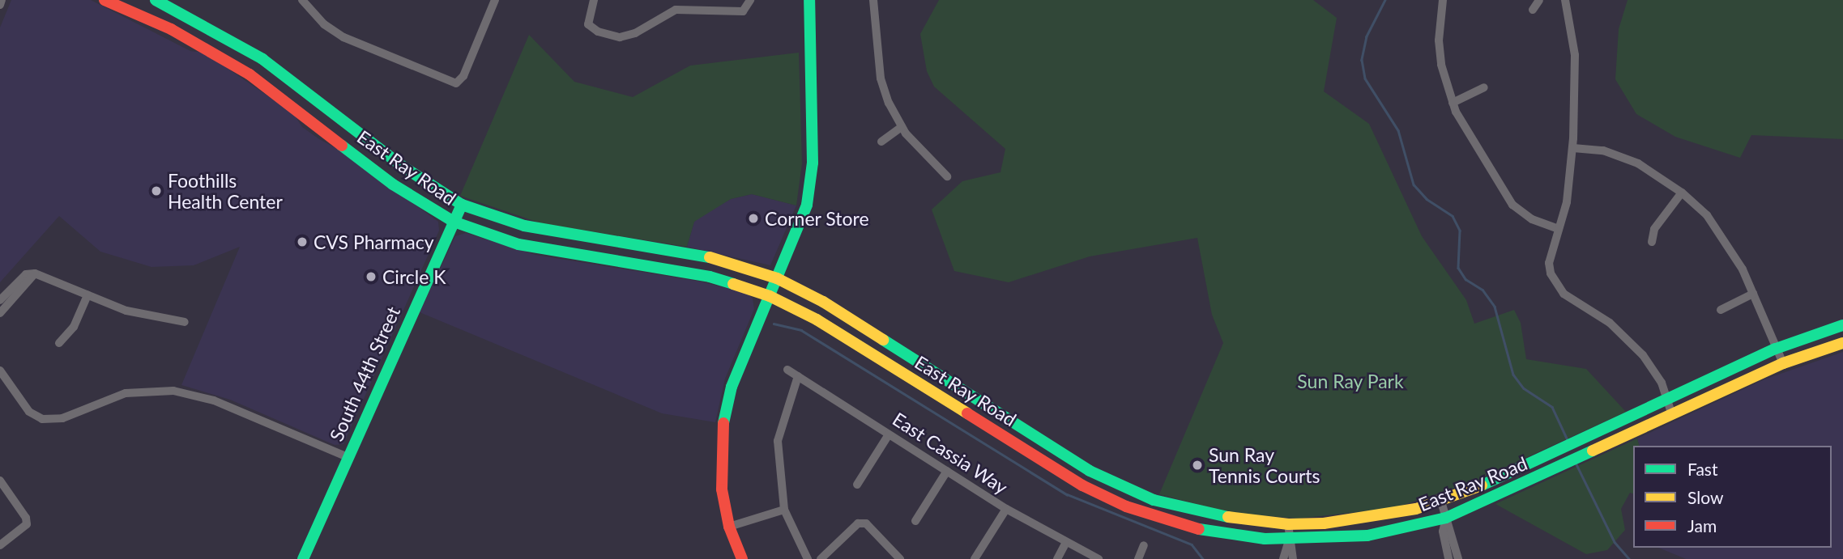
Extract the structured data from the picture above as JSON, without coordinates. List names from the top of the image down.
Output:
{
  "streets": {
    "main road": ["East Ray Road", "South 44th Street"],
    "street": ["East Cassia Way"]
  },
  "crossings": [
    ["East Ray Road", "South 44th Street"]
  ],
  "parks": ["Sun Ray Park"],
  "places": [
    "Foothills Health Center",
    "Corner Store",
    "CVS Pharmacy",
    "Circle K",
    "Sun Ray Tennis Courts"
  ],
  "legend": ["Fast", "Slow", "Jam"]
}
